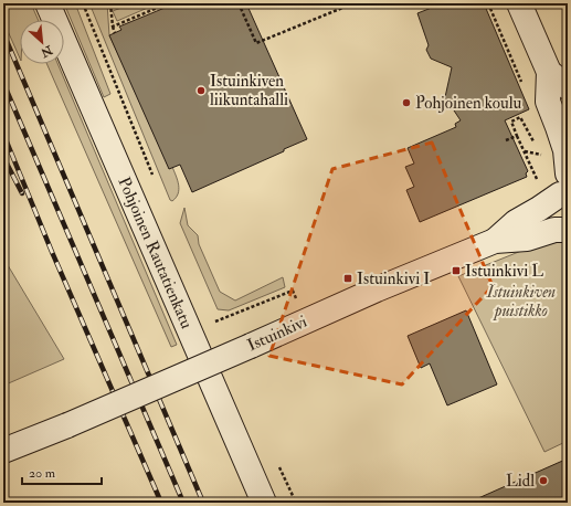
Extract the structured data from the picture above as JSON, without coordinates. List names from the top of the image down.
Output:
{
  "streets": {
    "street": ["Pohjoinen Rautatienkatu", "Istuinkivi"]
  },
  "parks": ["Istuinkiven puistikko"],
  "places": {
    "other": ["Istuinkiven liikuntahalli", "Pohjoinen koulu", "Lidl"],
    "transit": ["Istuinkivi L", "Istuinkivi I"]
  },
  "scale_bar": "20 m",
  "north": "bottom right"
}
